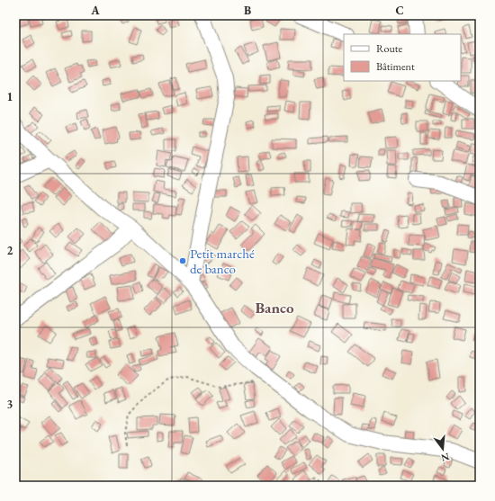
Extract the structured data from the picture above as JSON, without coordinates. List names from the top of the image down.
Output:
{
  "districts": ["Banco"],
  "places": ["Petit marché de banco"],
  "legend": ["Route", "Bâtiment"],
  "north": "bottom",
  "grid": {
    "columns": ["A", "B", "C"],
    "rows": ["1", "2", "3"]
  }
}
